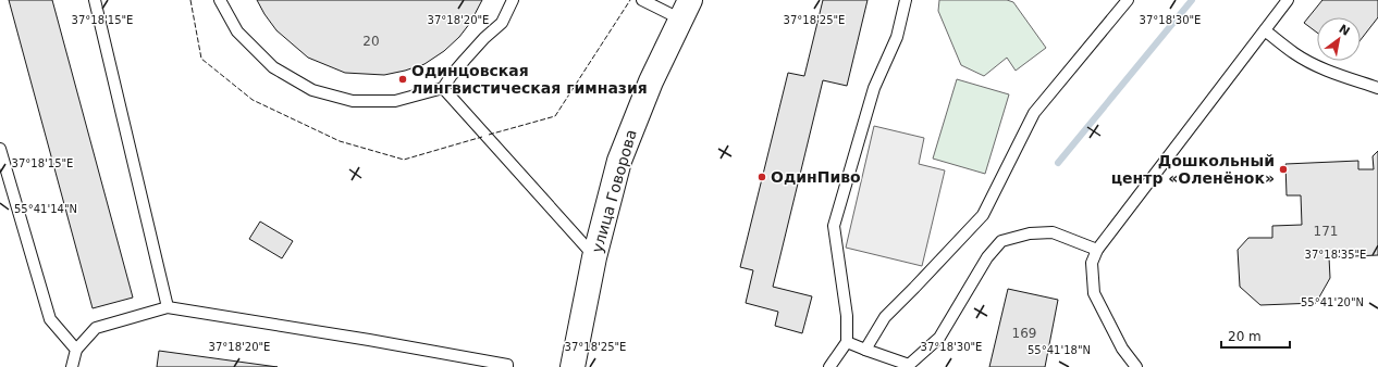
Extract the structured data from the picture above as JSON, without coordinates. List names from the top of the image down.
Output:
{
  "streets": {
    "main road": ["улица Говорова"]
  },
  "places": ["Одинцовская лингвистическая гимназия", "Дошкольный центр «Оленёнок»", "ОдинПиво"],
  "house_numbers": ["20", "171", "169"],
  "scale_bar": "20 m",
  "north": "top right",
  "coordinates": [
    "37°18'15\"E",
    "37°18'20\"E",
    "37°18'25\"E",
    "37°18'30\"E",
    "55°41'14\"N",
    "37°18'35\"E",
    "55°41'20\"N",
    "55°41'18\"N"
  ]
}
